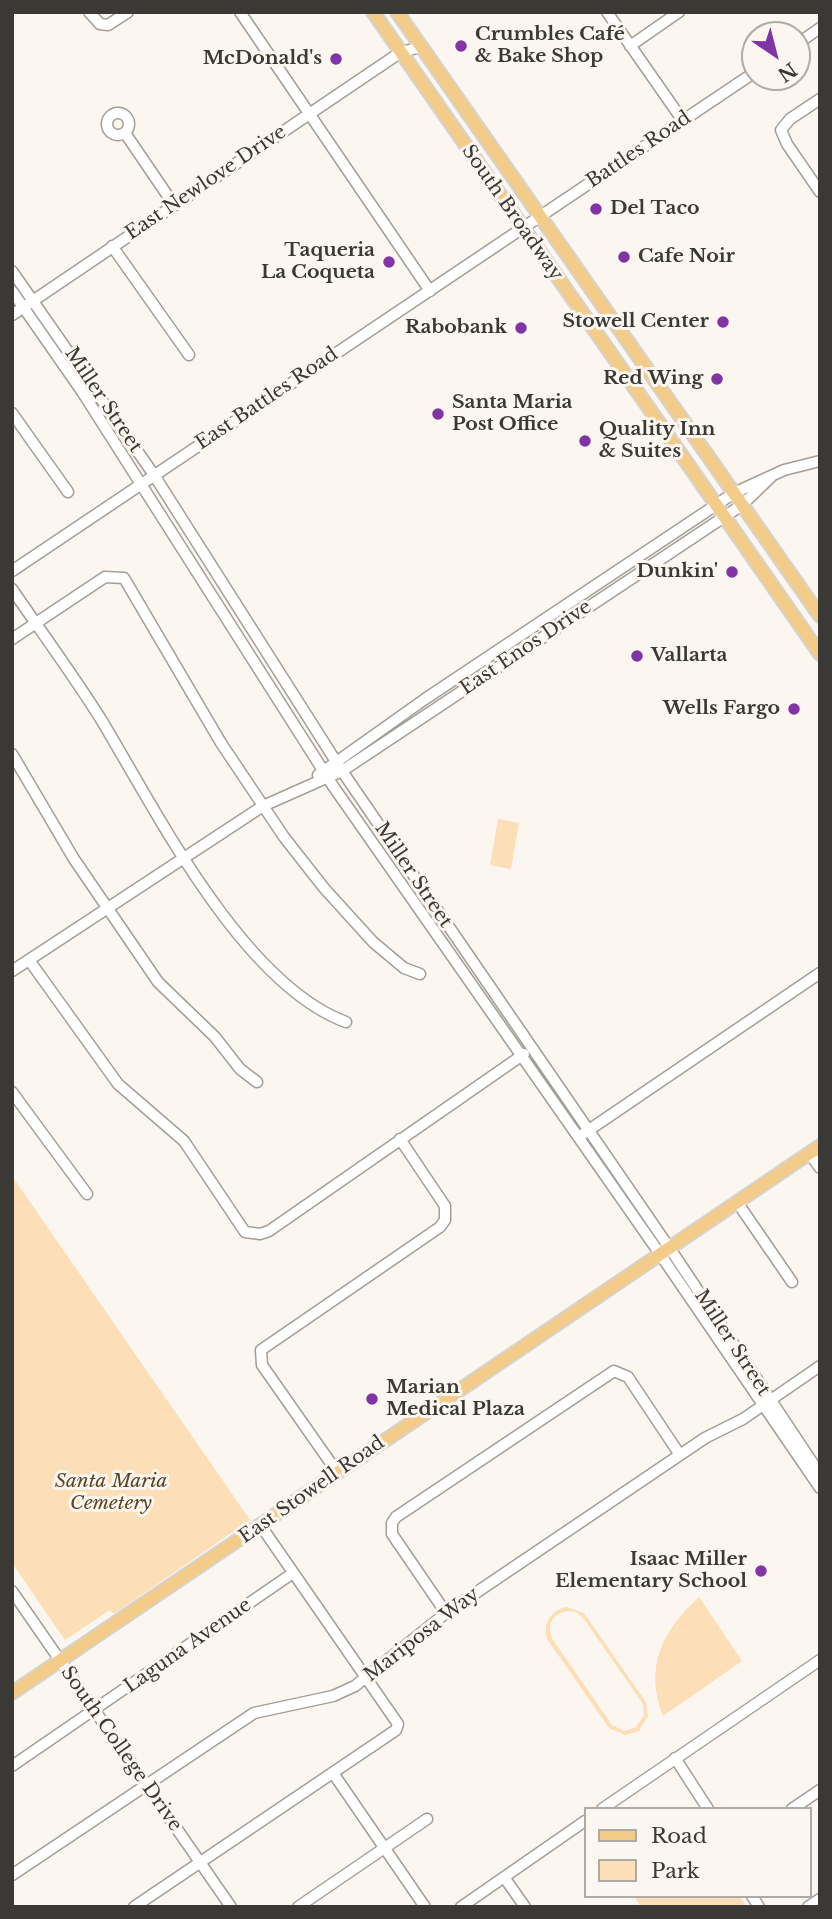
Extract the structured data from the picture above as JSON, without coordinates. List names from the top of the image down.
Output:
{
  "streets": {
    "main road": ["South Broadway", "East Stowell Road"],
    "street": [
      "Battles Road",
      "East Newlove Drive",
      "East Battles Road",
      "Miller Street",
      "East Enos Drive",
      "Mariposa Way",
      "Laguna Avenue",
      "South College Drive"
    ]
  },
  "crossings": [
    ["Battles Road", "South Broadway"],
    ["Battles Road", "East Battles Road"],
    ["East Newlove Drive", "South Broadway"],
    ["East Newlove Drive", "Miller Street"],
    ["South Broadway", "East Battles Road"],
    ["South Broadway", "East Enos Drive"],
    ["East Battles Road", "Miller Street"],
    ["Miller Street", "East Enos Drive"],
    ["Miller Street", "East Stowell Road"],
    ["Miller Street", "Mariposa Way"],
    ["East Stowell Road", "South College Drive"],
    ["Mariposa Way", "South College Drive"],
    ["Laguna Avenue", "South College Drive"]
  ],
  "parks": ["Santa Maria Cemetery"],
  "places": [
    "Crumbles Café & Bake Shop",
    "McDonald's",
    "Del Taco",
    "Cafe Noir",
    "Taqueria La Coqueta",
    "Stowell Center",
    "Rabobank",
    "Red Wing",
    "Santa Maria Post Office",
    "Quality Inn & Suites",
    "Dunkin'",
    "Vallarta",
    "Wells Fargo",
    "Marian Medical Plaza",
    "Isaac Miller Elementary School"
  ],
  "legend": ["Road", "Park"],
  "north": "bottom right"
}
